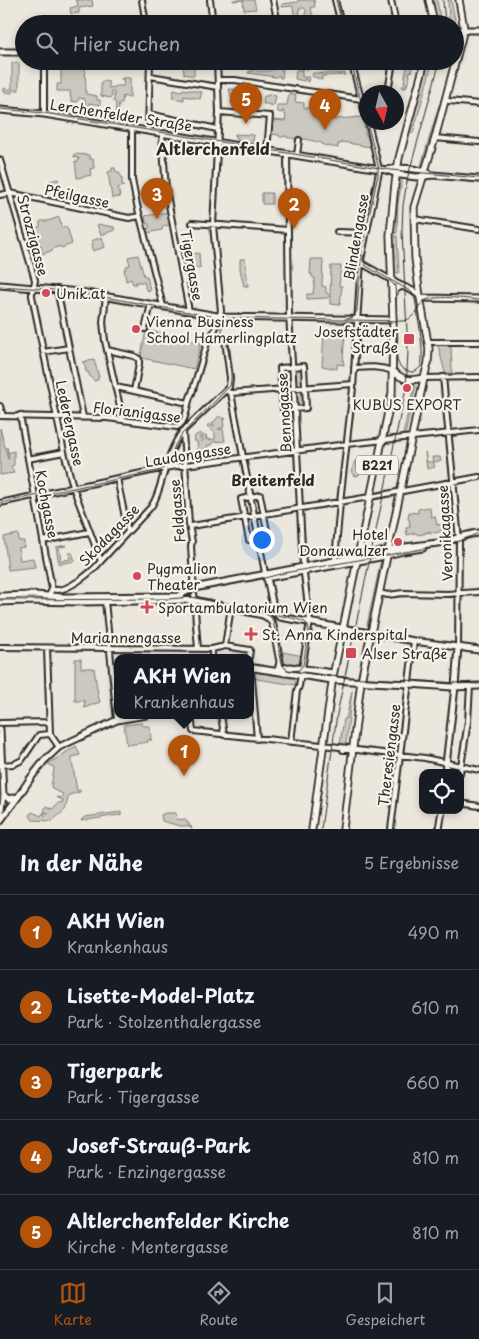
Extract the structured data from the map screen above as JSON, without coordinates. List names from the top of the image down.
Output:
{
  "streets": {
    "main road": ["Lerchenfelder Straße", "B221", "Veronikagasse"],
    "street": [
      "Pfeilgasse",
      "Strozzigasse",
      "Blindengasse",
      "Tigergasse",
      "Florianigasse",
      "Bennogasse",
      "Lederergasse",
      "Laudongasse",
      "Kochgasse",
      "Feldgasse",
      "Skodagasse",
      "Mariannengasse",
      "Theresiengasse"
    ]
  },
  "crossings": [
    ["Lerchenfelder Straße", "Blindengasse"],
    ["Lerchenfelder Straße", "Tigergasse"],
    ["Lerchenfelder Straße", "Bennogasse"],
    ["Lerchenfelder Straße", "B221"],
    ["Pfeilgasse", "Strozzigasse"],
    ["Strozzigasse", "Lederergasse"],
    ["Blindengasse", "Laudongasse"],
    ["Florianigasse", "Lederergasse"],
    ["Florianigasse", "Kochgasse"],
    ["Florianigasse", "Feldgasse"],
    ["Florianigasse", "Skodagasse"],
    ["Bennogasse", "Laudongasse"],
    ["Lederergasse", "Laudongasse"],
    ["Lederergasse", "Skodagasse"],
    ["Laudongasse", "B221"],
    ["Laudongasse", "Kochgasse"],
    ["Laudongasse", "Feldgasse"],
    ["Laudongasse", "Veronikagasse"],
    ["Laudongasse", "Skodagasse"],
    ["Kochgasse", "Skodagasse"],
    ["Feldgasse", "Skodagasse"]
  ],
  "districts": ["Altlerchenfeld", "Breitenfeld"],
  "places": {
    "other": [
      "Unik.at",
      "Vienna Business School Hamerlingplatz",
      "KUBUS EXPORT",
      "Hotel Donauwalzer",
      "Pygmalion Theater"
    ],
    "transit": ["Josefstädter Straße", "Alser Straße"],
    "health": ["Sportambulatorium Wien", "St. Anna Kinderspital"]
  },
  "north": "bottom",
  "page": {
    "search": "Hier suchen",
    "pins": [
      "5",
      "4",
      "3",
      "2",
      "1"
    ],
    "popup": ["AKH Wien", "Krankenhaus"],
    "heading": ["In der Nähe", "5 Ergebnisse"],
    "list": [
      {
        "mark": "1",
        "name": "AKH Wien",
        "note": "Krankenhaus",
        "value": "490 m"
      },
      {
        "mark": "2",
        "name": "Lisette-Model-Platz",
        "note": "Park · Stolzenthalergasse",
        "value": "610 m"
      },
      {
        "mark": "3",
        "name": "Tigerpark",
        "note": "Park · Tigergasse",
        "value": "660 m"
      },
      {
        "mark": "4",
        "name": "Josef-Strauß-Park",
        "note": "Park · Enzingergasse",
        "value": "810 m"
      },
      {
        "mark": "5",
        "name": "Altlerchenfelder Kirche",
        "note": "Kirche · Mentergasse",
        "value": "810 m"
      }
    ],
    "nav": ["Karte", "Route", "Gespeichert"]
  }
}
